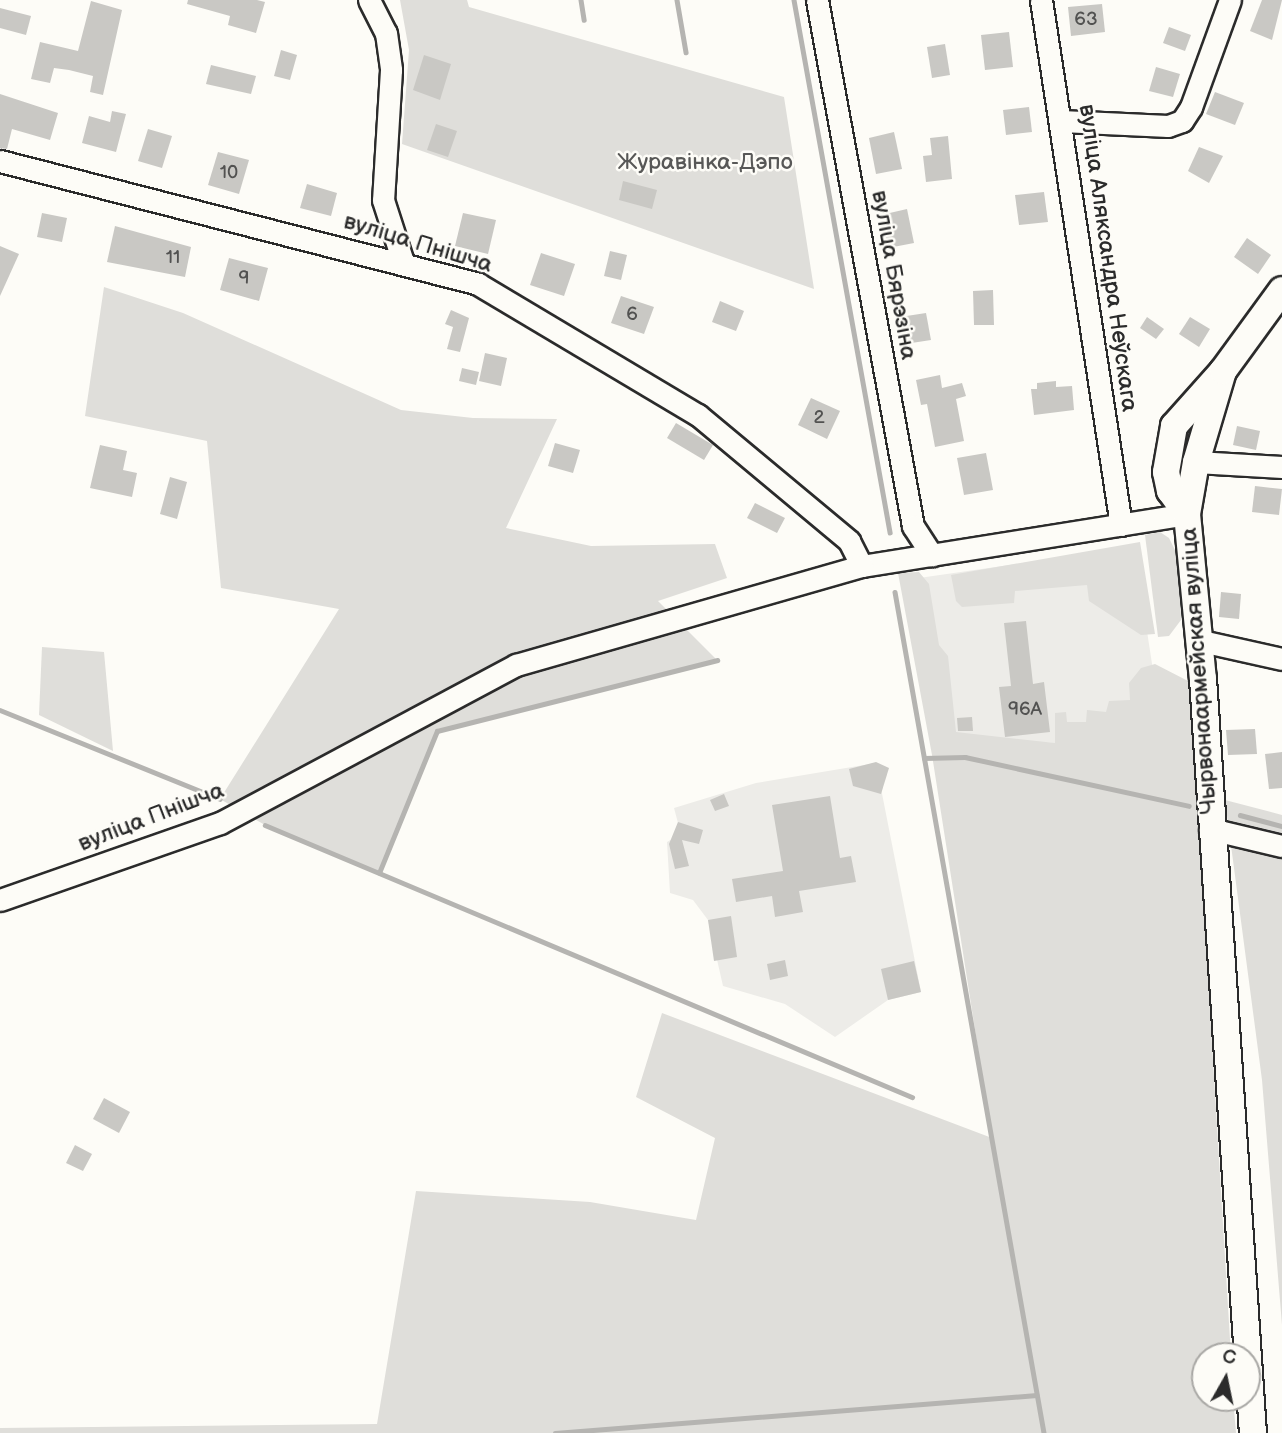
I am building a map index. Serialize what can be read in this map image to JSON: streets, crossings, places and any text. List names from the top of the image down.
{
  "streets": {
    "main road": ["Чырвонаармейская вуліца"],
    "street": ["вуліца Пнішча", "вуліца Аляксандра Неўскага", "вуліца Бярэзіна"]
  },
  "crossings": [
    ["вуліца Пнішча", "вуліца Аляксандра Неўскага"],
    ["вуліца Пнішча", "вуліца Бярэзіна"],
    ["вуліца Пнішча", "Чырвонаармейская вуліца"]
  ],
  "parks": ["Журавінка-Дэпо"],
  "house_numbers": [
    "63",
    "10",
    "11",
    "9",
    "6",
    "2",
    "96А"
  ],
  "north": "top"
}
